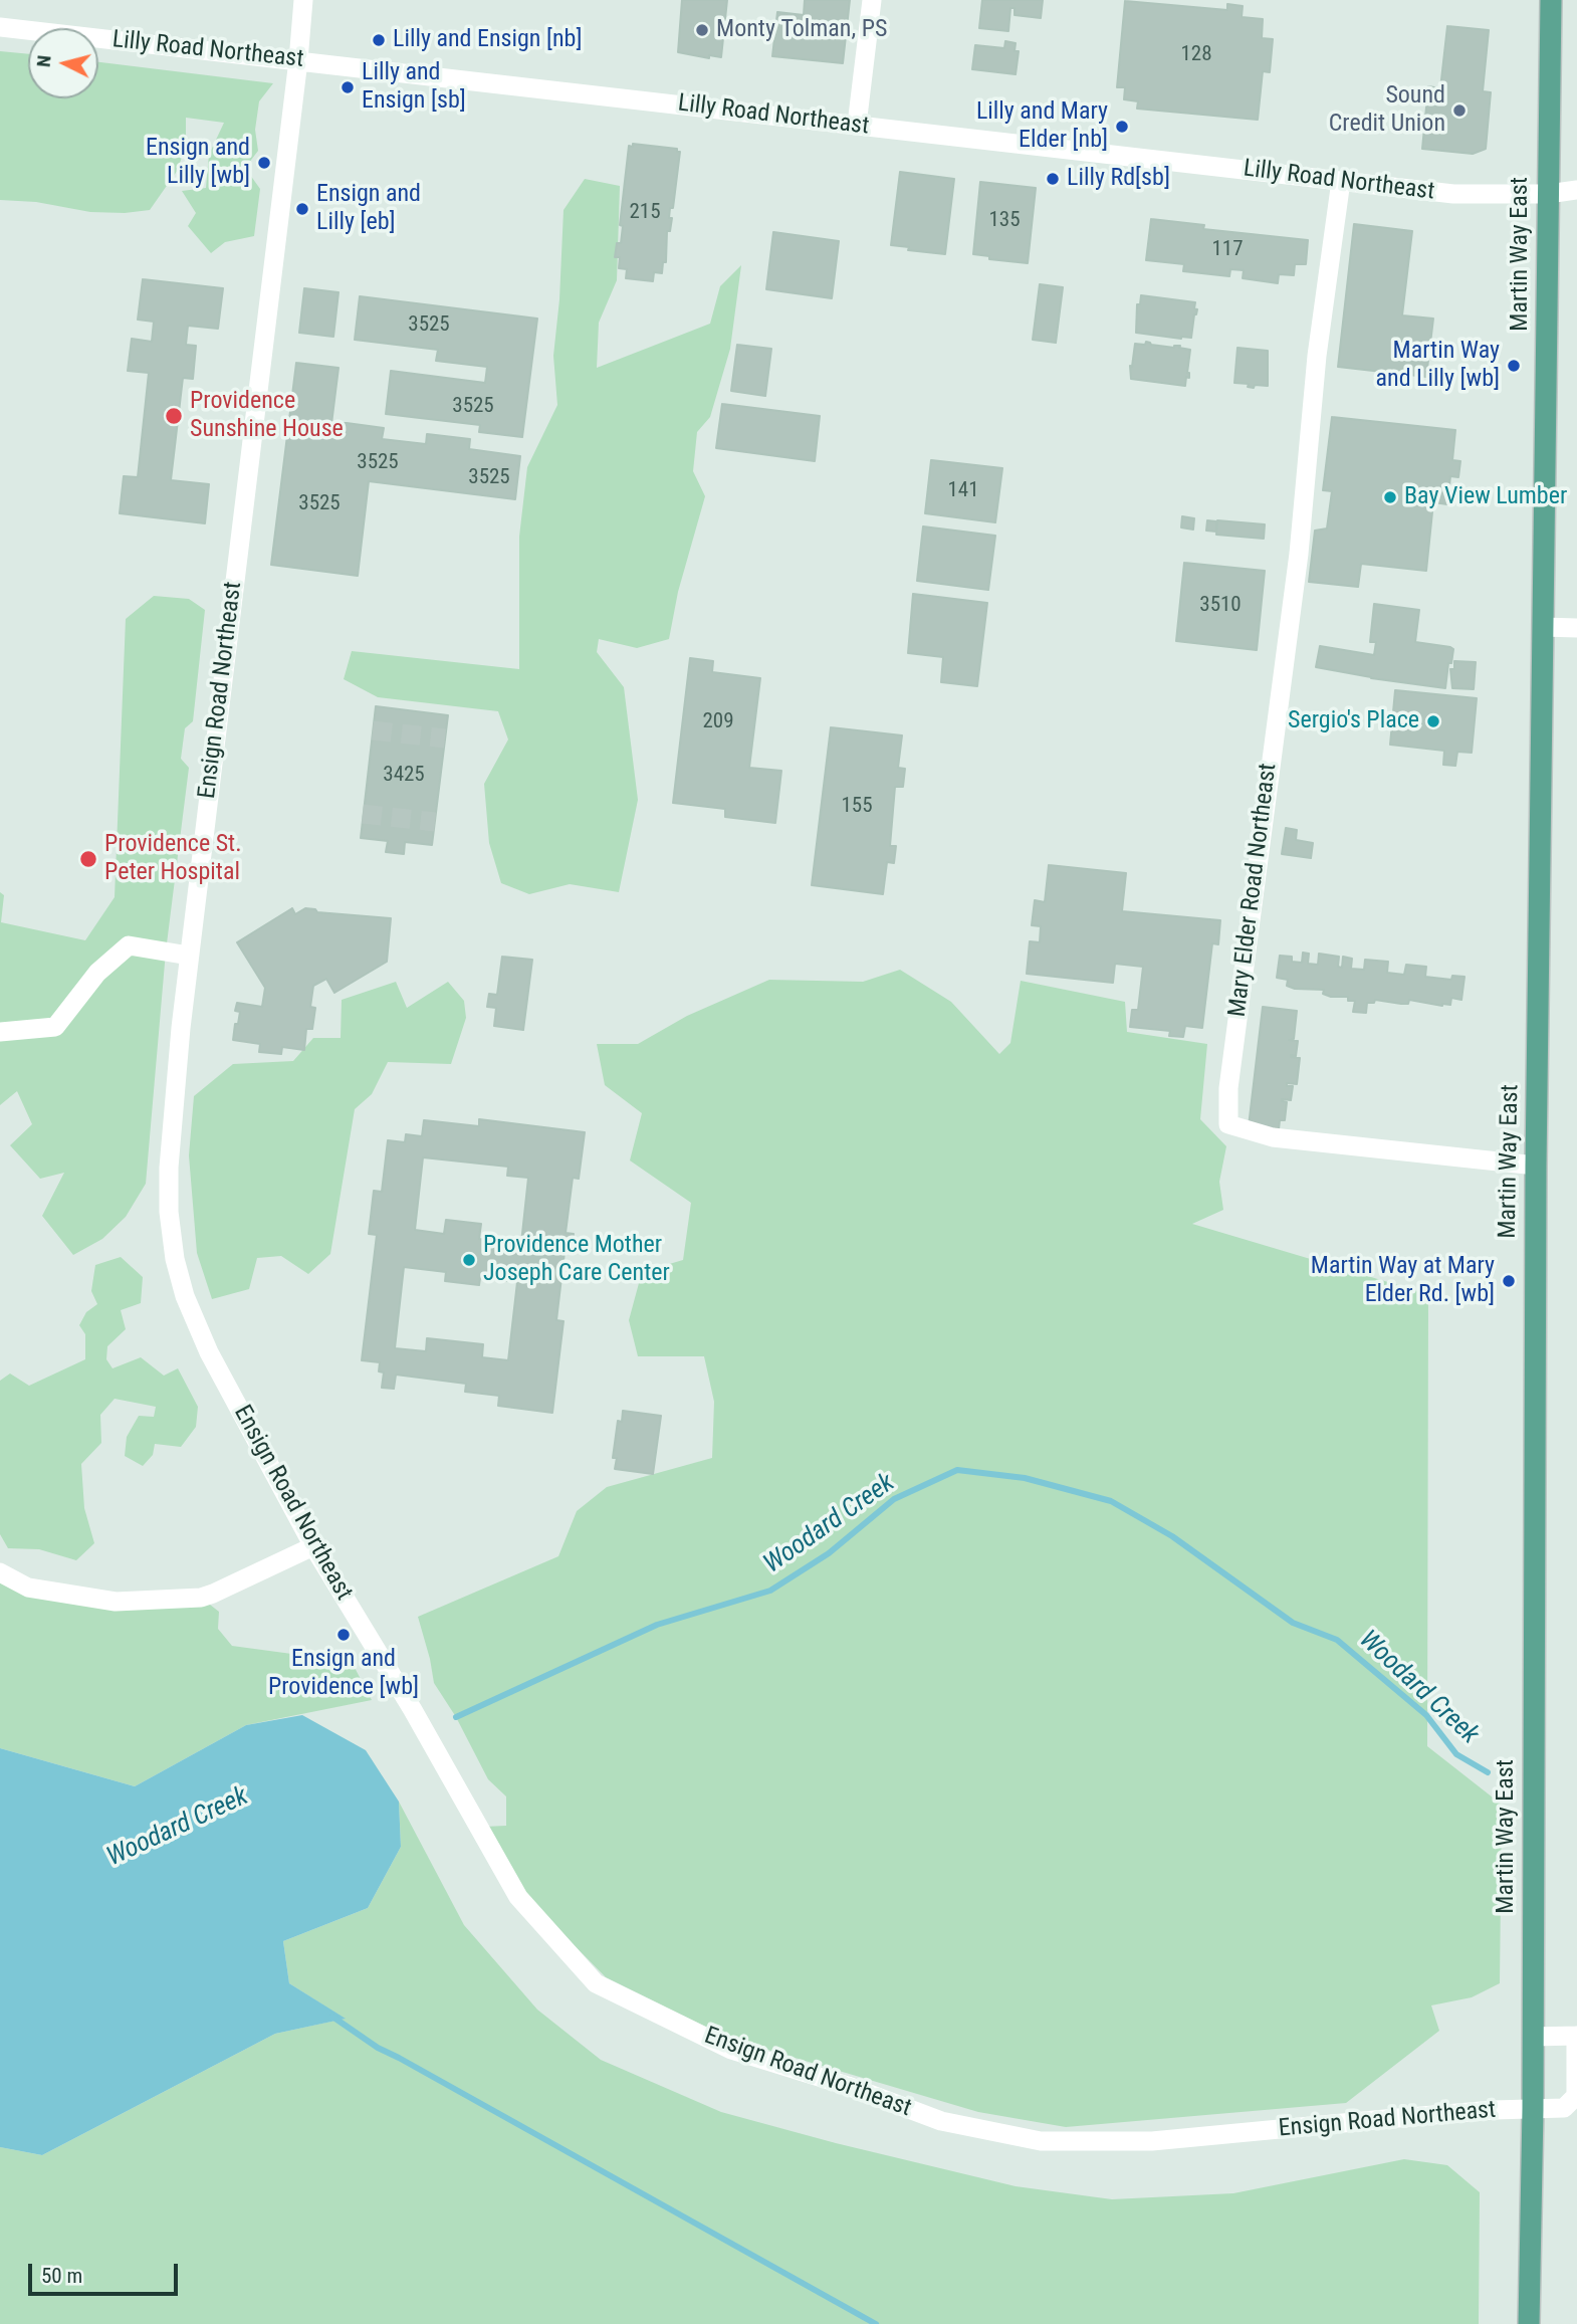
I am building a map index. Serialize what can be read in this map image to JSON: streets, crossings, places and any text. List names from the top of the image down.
{
  "streets": {
    "main road": ["Martin Way East"],
    "street": ["Lilly Road Northeast", "Ensign Road Northeast", "Mary Elder Road Northeast"]
  },
  "crossings": [
    ["Lilly Road Northeast", "Martin Way East"],
    ["Lilly Road Northeast", "Ensign Road Northeast"],
    ["Lilly Road Northeast", "Mary Elder Road Northeast"],
    ["Martin Way East", "Ensign Road Northeast"],
    ["Martin Way East", "Mary Elder Road Northeast"]
  ],
  "water": ["Woodard Creek"],
  "places": [
    "Monty Tolman, PS",
    "Lilly and Ensign [nb]",
    "Lilly and Ensign [sb]",
    "Sound Credit Union",
    "Lilly and Mary Elder [nb]",
    "Ensign and Lilly [wb]",
    "Lilly Rd[sb]",
    "Ensign and Lilly [eb]",
    "Martin Way and Lilly [wb]",
    "Providence Sunshine House",
    "Bay View Lumber",
    "Sergio's Place",
    "Providence St. Peter Hospital",
    "Providence Mother Joseph Care Center",
    "Martin Way at Mary Elder Rd. [wb]",
    "Ensign and Providence [wb]"
  ],
  "house_numbers": [
    "128",
    "215",
    "135",
    "117",
    "3525",
    "3525",
    "3525",
    "3525",
    "141",
    "3525",
    "3510",
    "209",
    "3425",
    "155"
  ],
  "scale_bar": "50 m",
  "north": "left"
}
